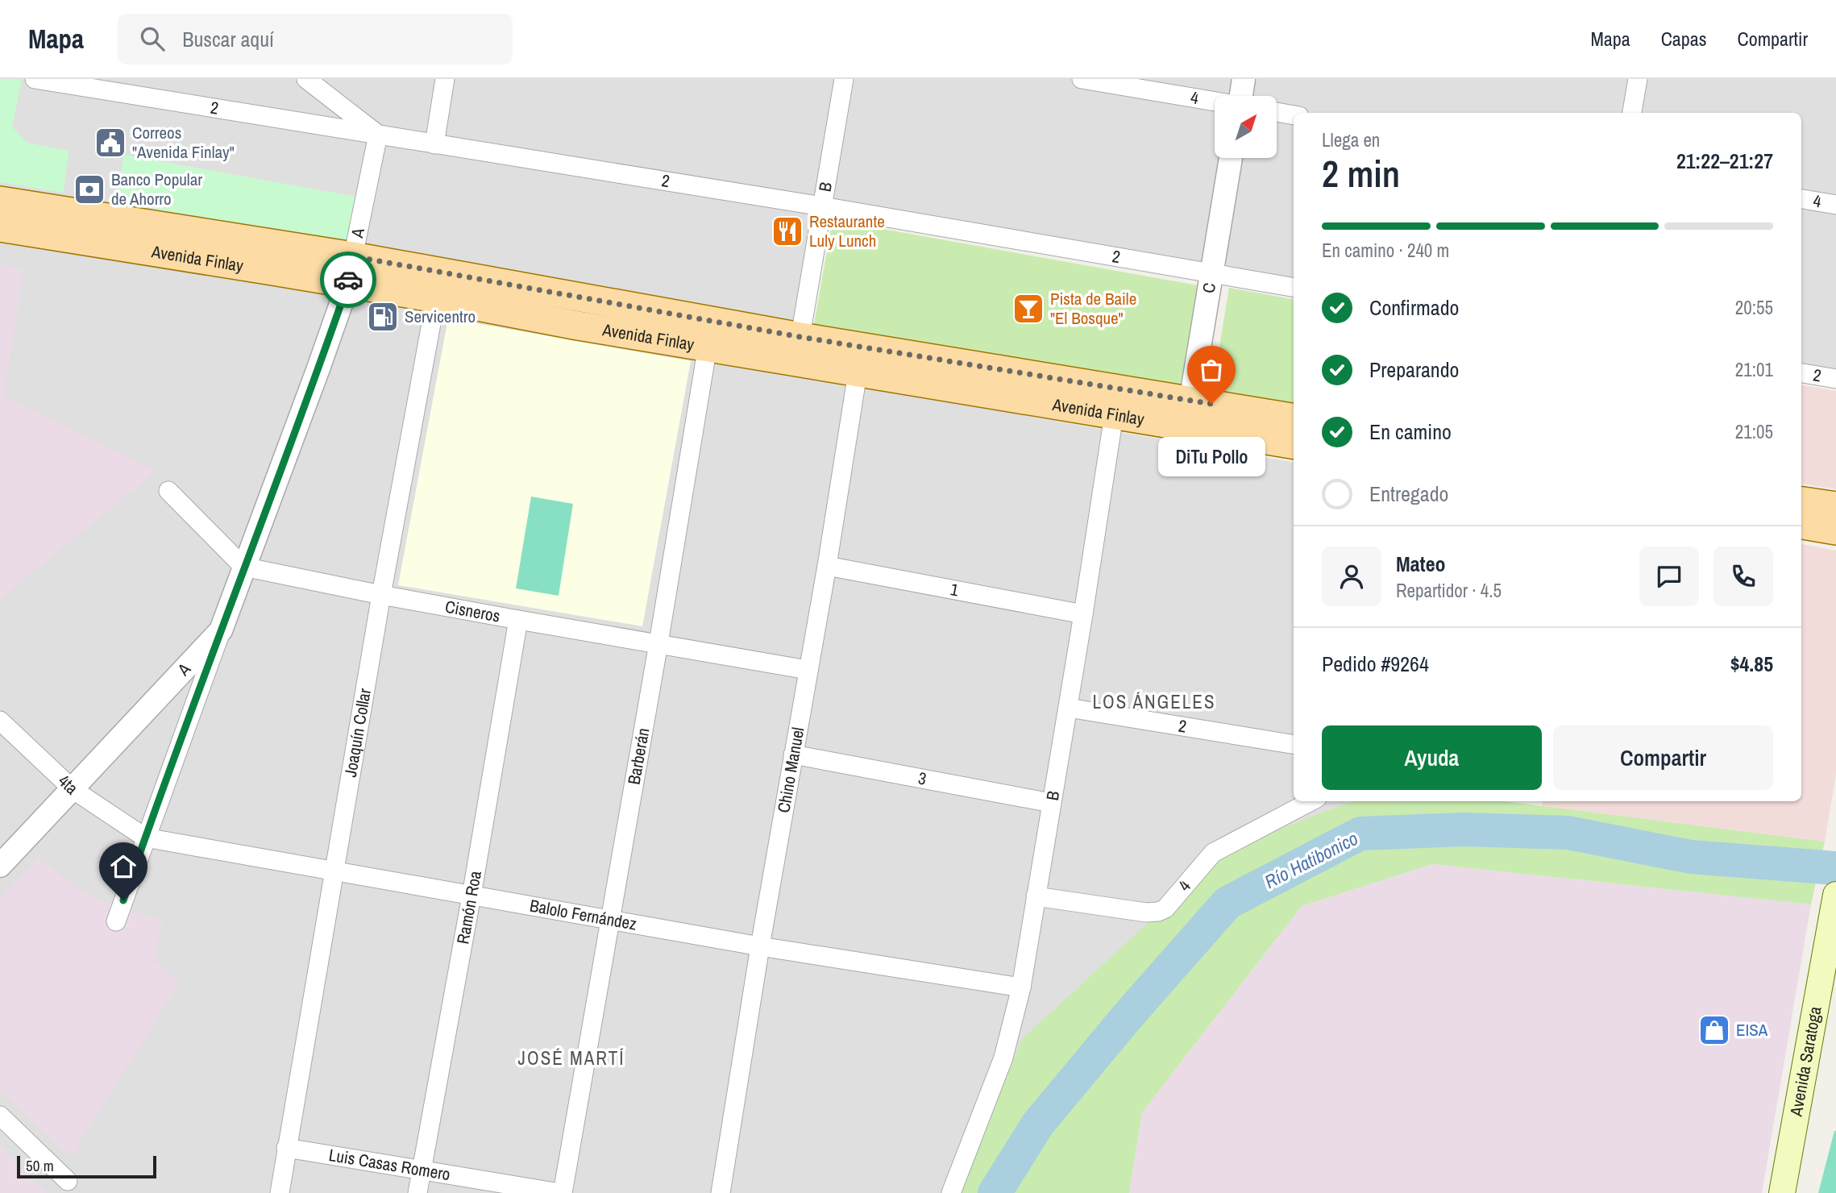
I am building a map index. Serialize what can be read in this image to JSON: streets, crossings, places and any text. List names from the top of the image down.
{
  "streets": {
    "main road": ["Avenida Finlay", "Avenida Saratoga"],
    "street": [
      "4",
      "2",
      "B",
      "A",
      "C",
      "1",
      "Cisneros",
      "Joaquín Collar",
      "Barberán",
      "Chino Manuel",
      "3",
      "4ta",
      "Ramón Roa",
      "Balolo Fernández",
      "Luis Casas Romero"
    ]
  },
  "crossings": [
    ["4", "B"],
    ["2", "B"],
    ["2", "A"],
    ["2", "C"],
    ["B", "Avenida Finlay"],
    ["B", "1"],
    ["B", "3"],
    ["B", "Balolo Fernández"],
    ["A", "Avenida Finlay"],
    ["A", "Cisneros"],
    ["A", "4ta"],
    ["Avenida Finlay", "C"],
    ["Avenida Finlay", "Joaquín Collar"],
    ["Avenida Finlay", "Barberán"],
    ["Avenida Finlay", "Chino Manuel"],
    ["1", "Chino Manuel"],
    ["Cisneros", "Joaquín Collar"],
    ["Cisneros", "Barberán"],
    ["Cisneros", "Chino Manuel"],
    ["Cisneros", "Ramón Roa"],
    ["Joaquín Collar", "Balolo Fernández"],
    ["Joaquín Collar", "Luis Casas Romero"],
    ["Barberán", "Balolo Fernández"],
    ["Barberán", "Luis Casas Romero"],
    ["Chino Manuel", "3"],
    ["Chino Manuel", "Balolo Fernández"],
    ["4ta", "Balolo Fernández"],
    ["Ramón Roa", "Balolo Fernández"],
    ["Ramón Roa", "Luis Casas Romero"]
  ],
  "districts": ["LOS ÁNGELES", "JOSÉ MARTÍ"],
  "water": ["Río Hatibonico"],
  "places": {
    "public building": ["Correos \"Avenida Finlay\""],
    "bank": ["Banco Popular de Ahorro"],
    "restaurant": ["Restaurante Luly Lunch"],
    "bar": ["Pista de Baile \"El Bosque\""],
    "fuel station": ["Servicentro"],
    "other": ["DiTu Pollo"],
    "shop": ["EISA"]
  },
  "scale_bar": "50 m",
  "north": "top right",
  "page": {
    "header": "Mapa",
    "search": "Buscar aquí",
    "nav": ["Mapa", "Capas", "Compartir"],
    "heading": ["2 min", "Llega en", "21:22–21:27"],
    "panel": [
      "Mateo",
      "Repartidor · 4.5",
      "Pedido #9264",
      "$4.85"
    ],
    "bar": "En camino · 240 m",
    "list": [
      ["Confirmado", "20:55"],
      ["Preparando", "21:01"],
      ["En camino", "21:05"],
      "Entregado"
    ],
    "bubble": "DiTu Pollo",
    "buttons": ["Ayuda", "Compartir"],
    "scale": "50 m"
  }
}
